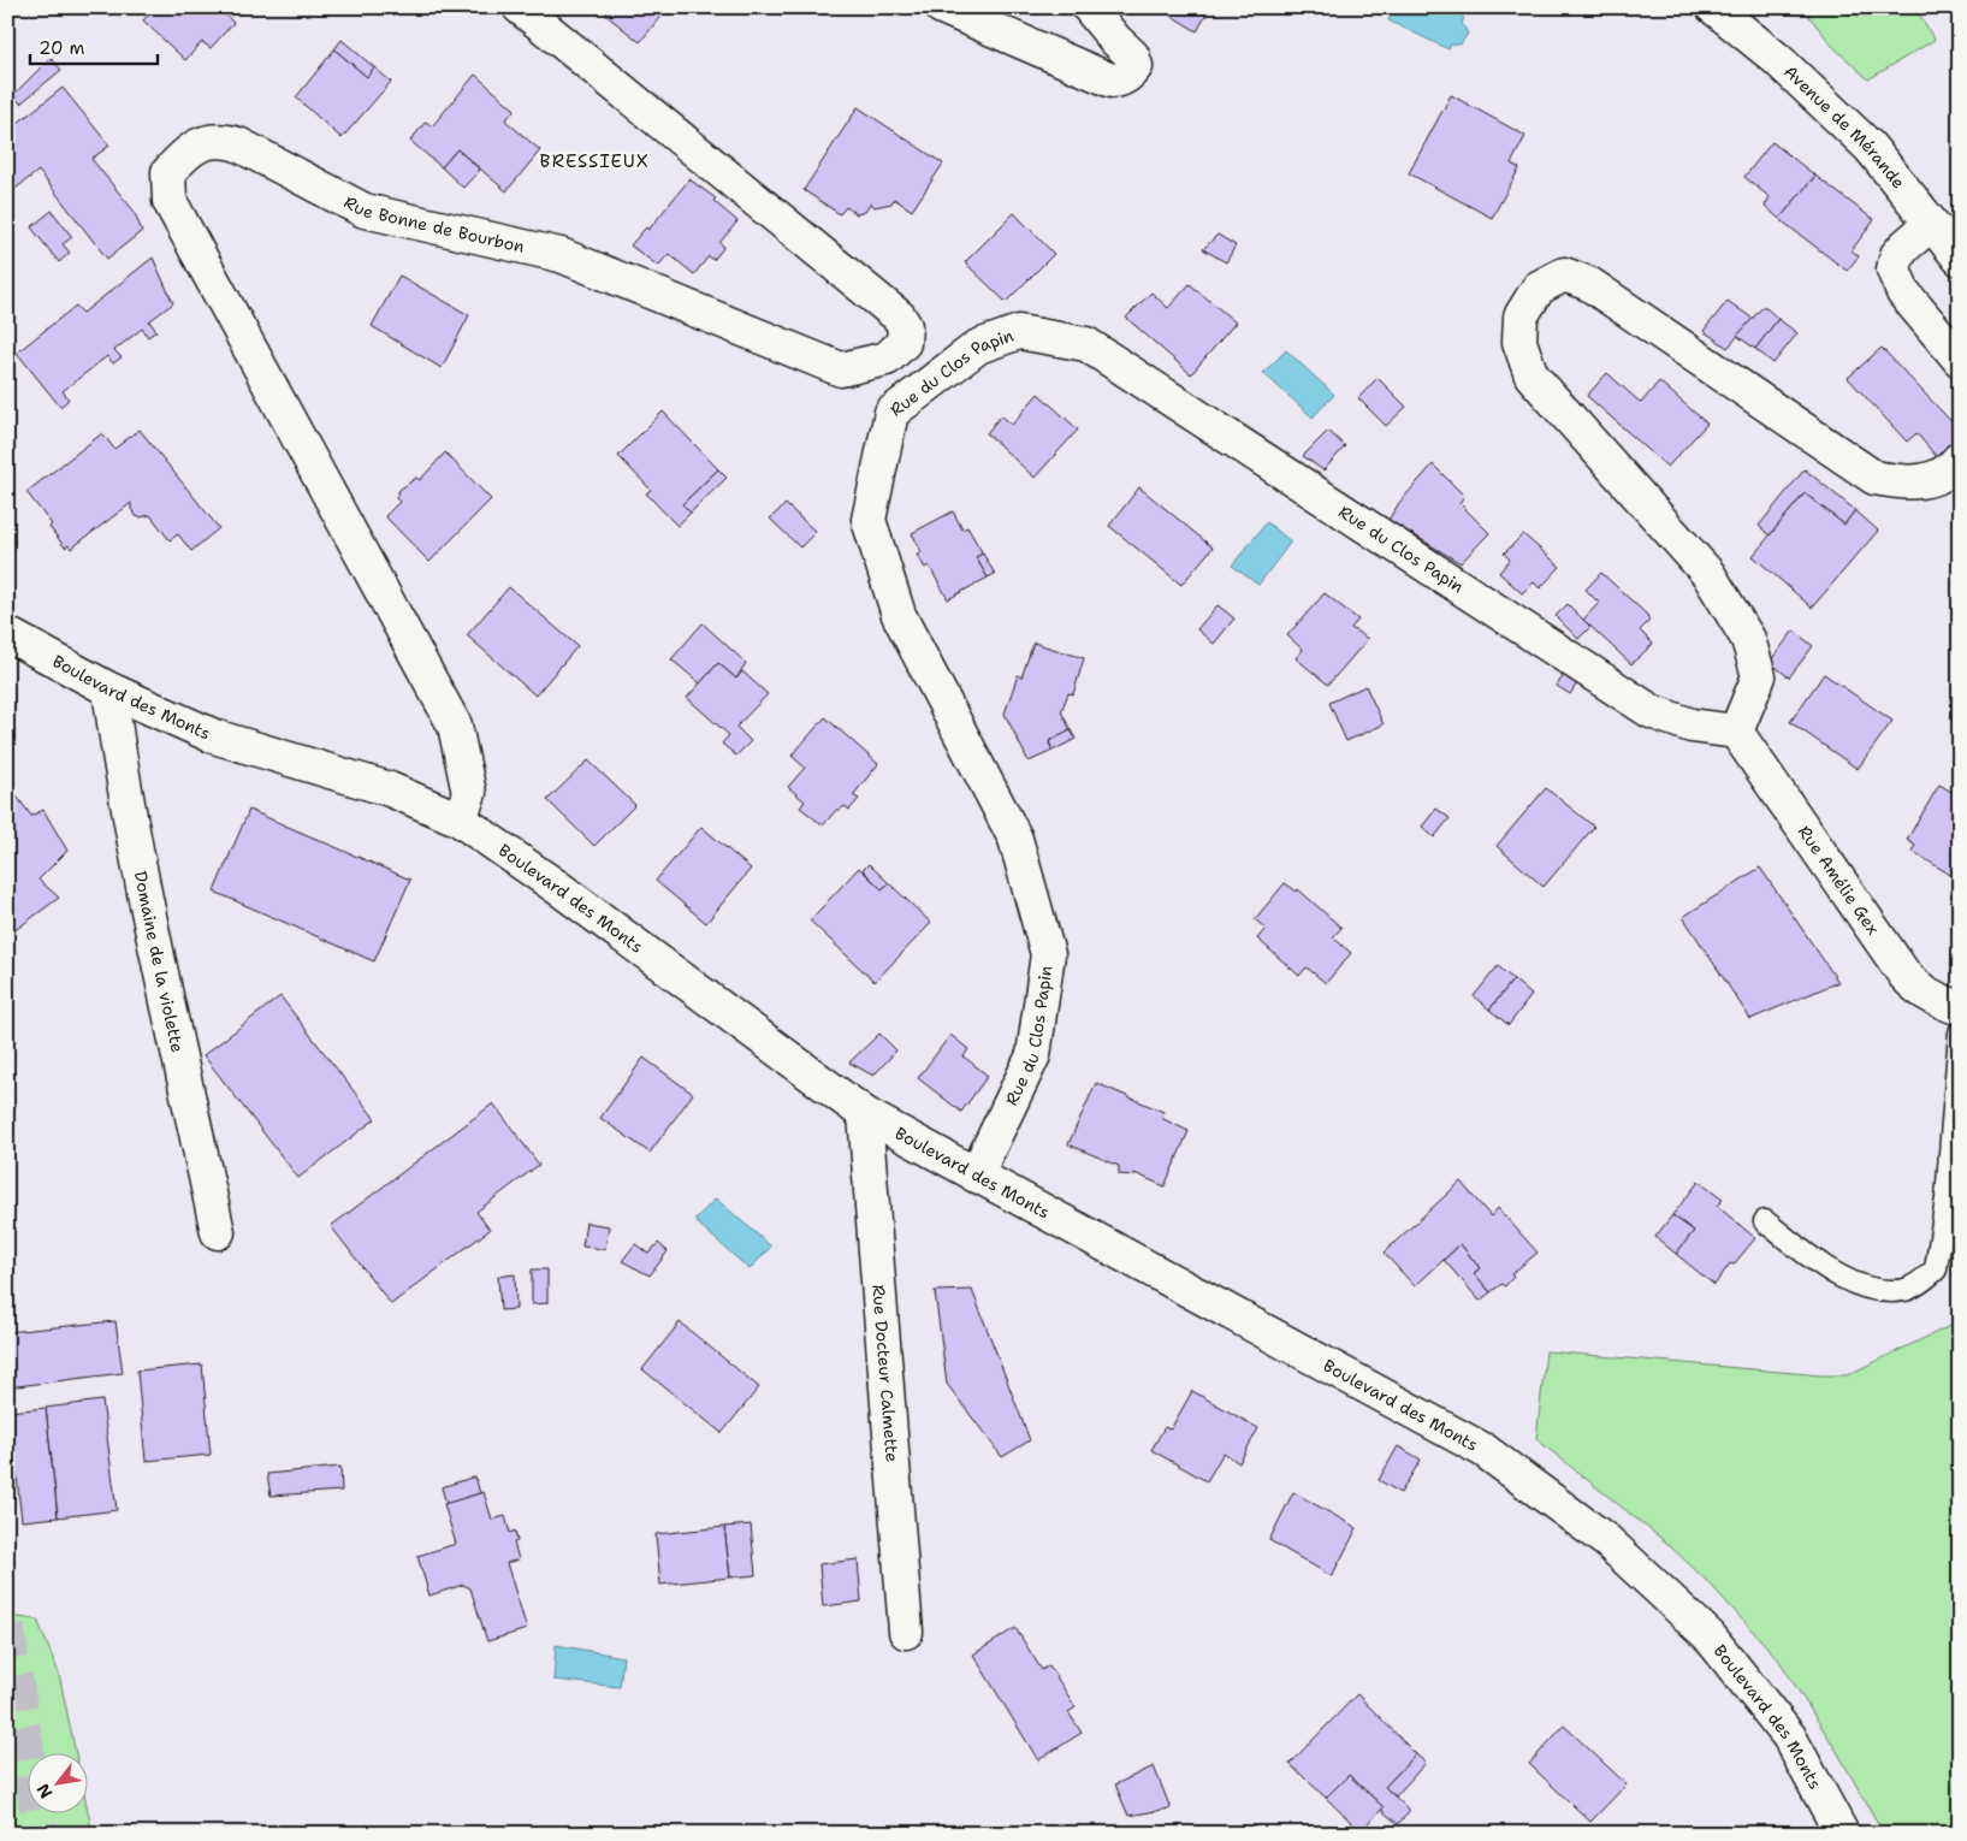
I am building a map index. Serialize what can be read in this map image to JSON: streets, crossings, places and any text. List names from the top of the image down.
{
  "streets": {
    "street": [
      "Avenue de Mérande",
      "Rue Bonne de Bourbon",
      "Rue du Clos Papin",
      "Boulevard des Monts",
      "Rue Amélie Gex",
      "Domaine de la violette",
      "Rue Docteur Calmette"
    ]
  },
  "crossings": [
    ["Rue Bonne de Bourbon", "Boulevard des Monts"],
    ["Rue du Clos Papin", "Boulevard des Monts"],
    ["Rue du Clos Papin", "Rue Amélie Gex"],
    ["Boulevard des Monts", "Domaine de la violette"],
    ["Boulevard des Monts", "Rue Docteur Calmette"]
  ],
  "districts": ["BRESSIEUX"],
  "scale_bar": "20 m",
  "north": "bottom left"
}
